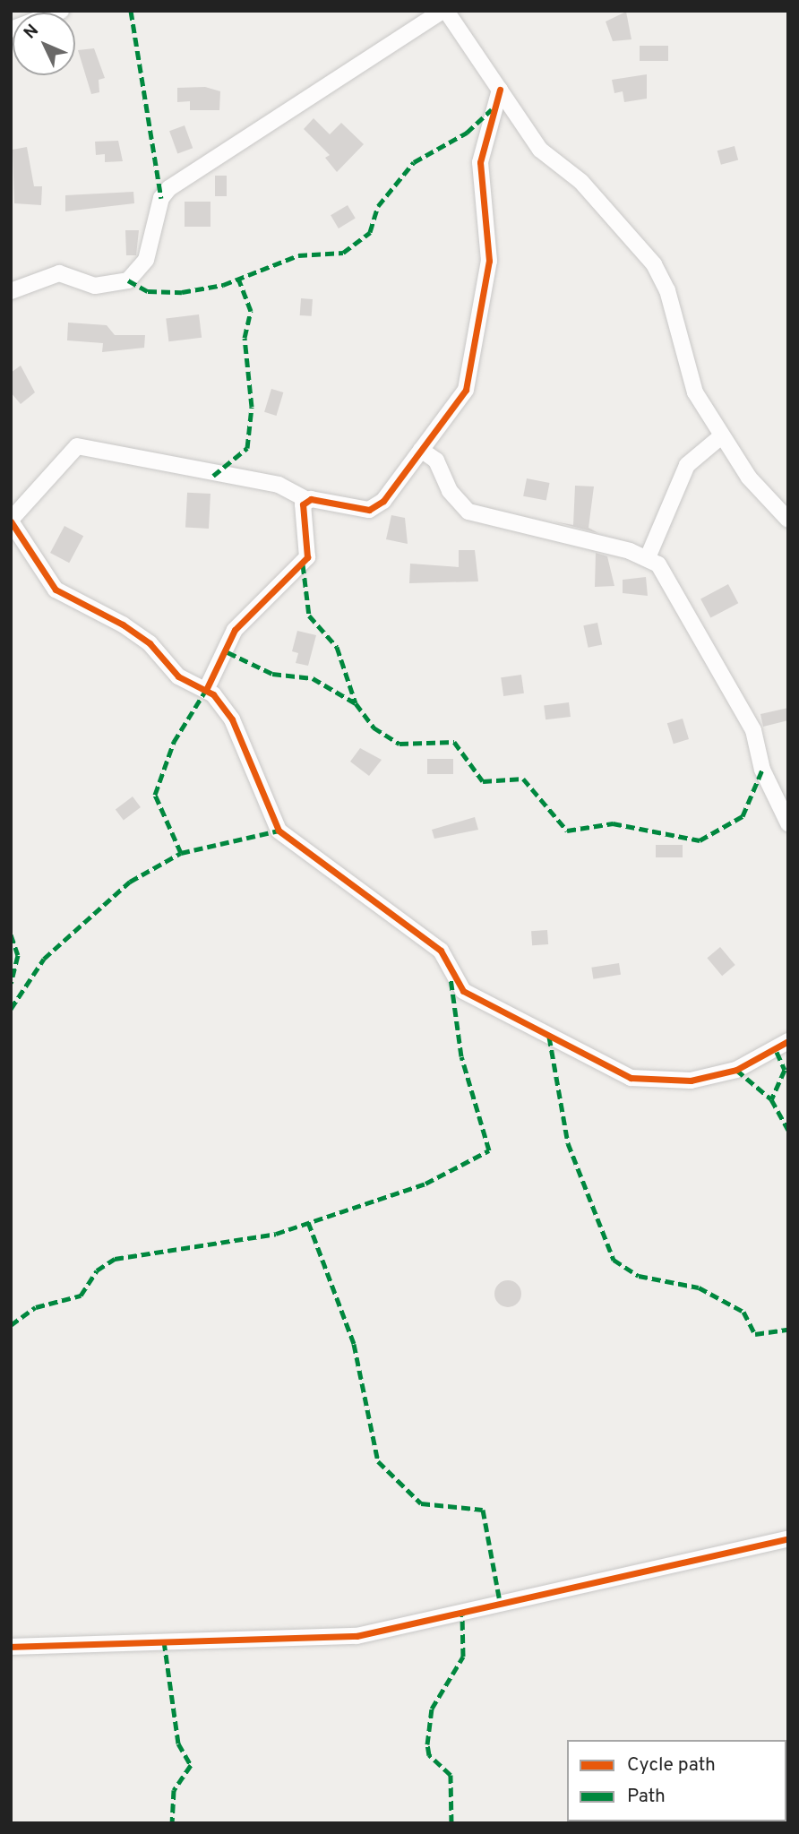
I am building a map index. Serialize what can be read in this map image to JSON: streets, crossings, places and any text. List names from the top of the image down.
{
  "legend": ["Cycle path", "Path"],
  "north": "top left"
}
